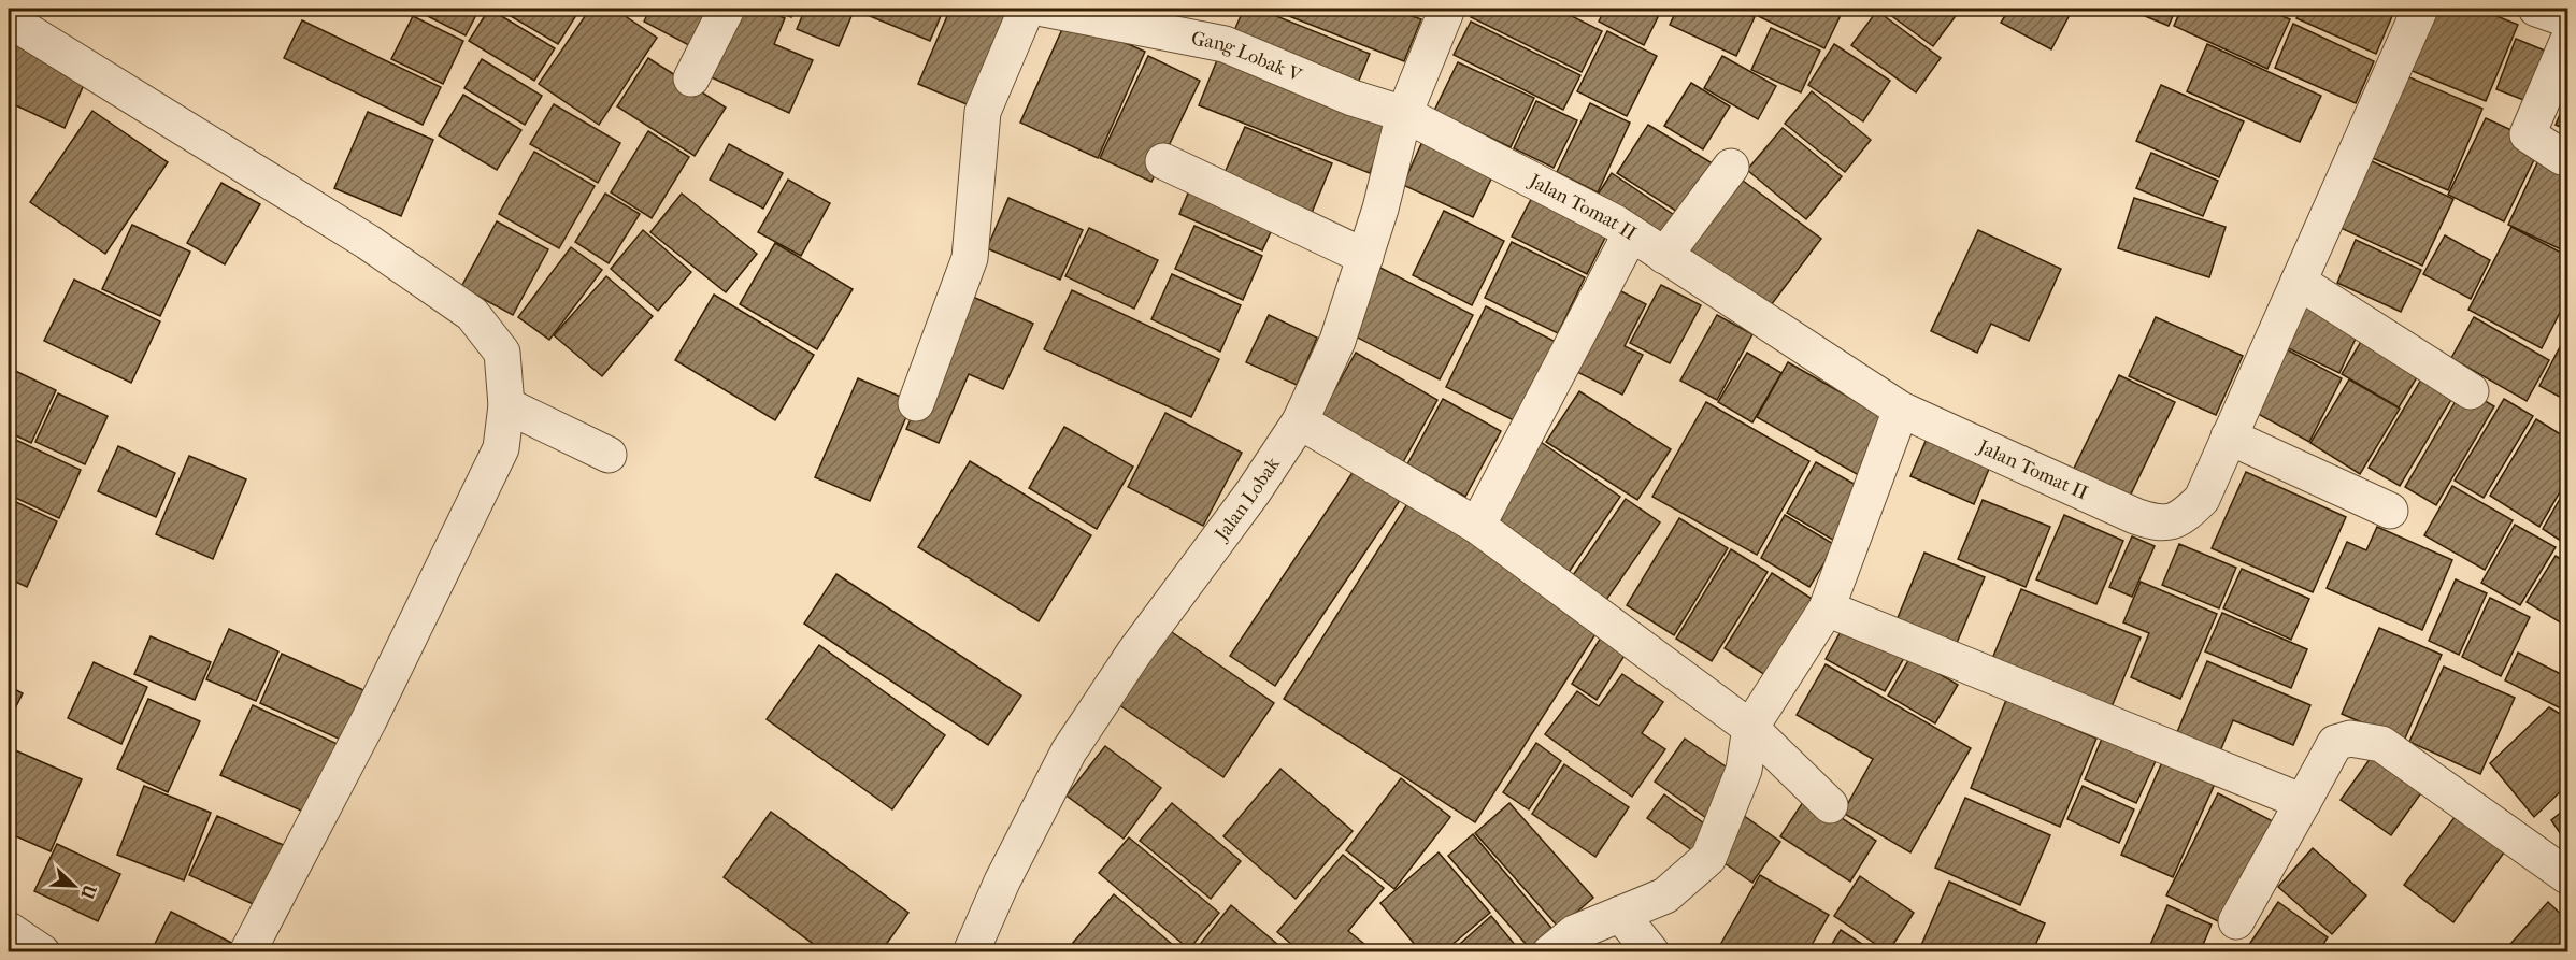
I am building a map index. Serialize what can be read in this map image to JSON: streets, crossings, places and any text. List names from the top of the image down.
{
  "streets": {
    "street": ["Gang Lobak V", "Jalan Tomat II", "Jalan Lobak"]
  },
  "crossings": [
    ["Gang Lobak V", "Jalan Tomat II"],
    ["Gang Lobak V", "Jalan Lobak"],
    ["Jalan Tomat II", "Jalan Lobak"]
  ],
  "north": "bottom right"
}
